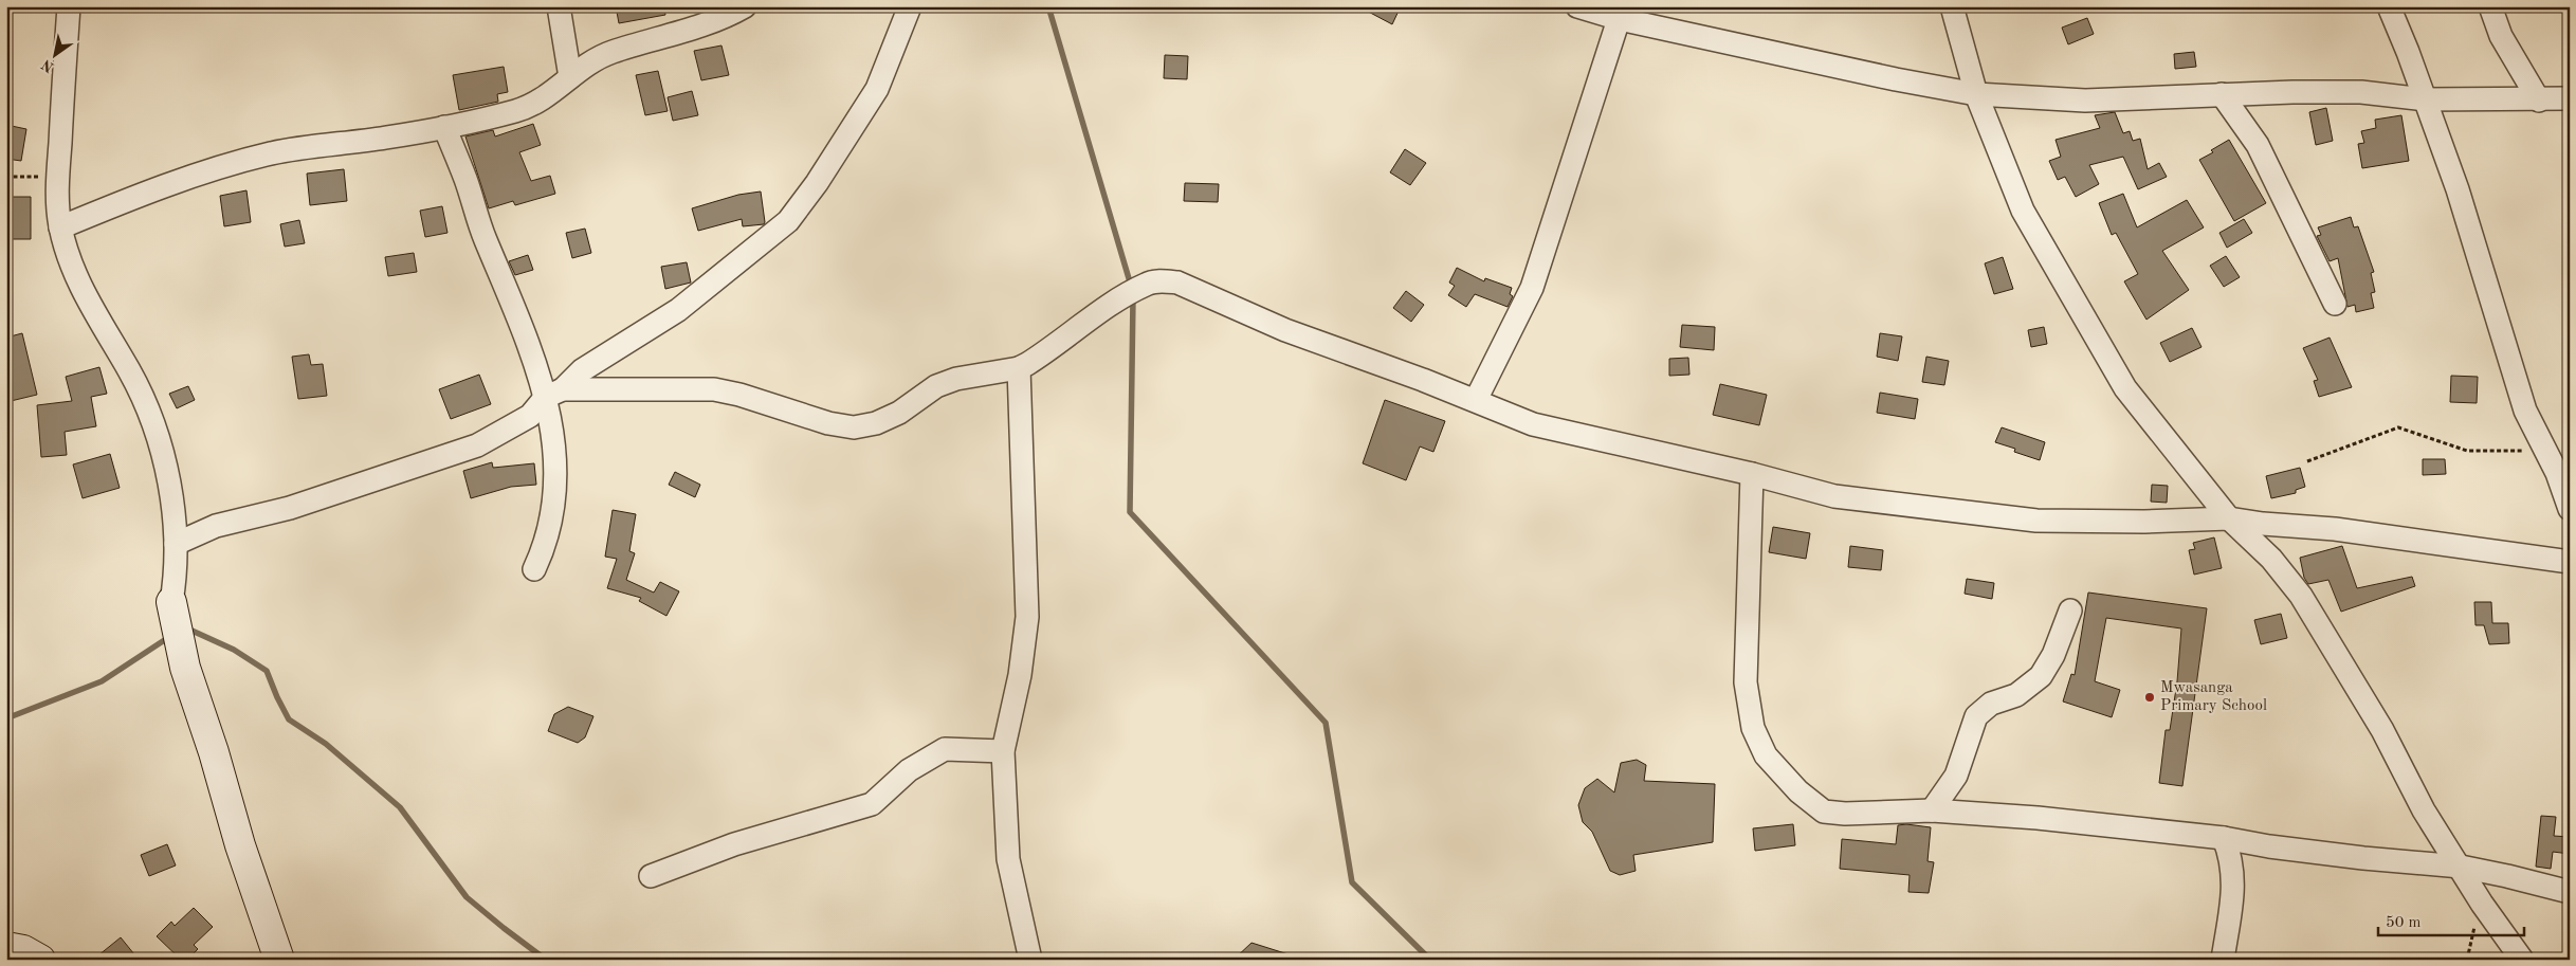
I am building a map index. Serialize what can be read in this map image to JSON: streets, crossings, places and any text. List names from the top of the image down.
{
  "places": ["Mwasanga Primary School"],
  "scale_bar": "50 m",
  "north": "bottom left"
}
